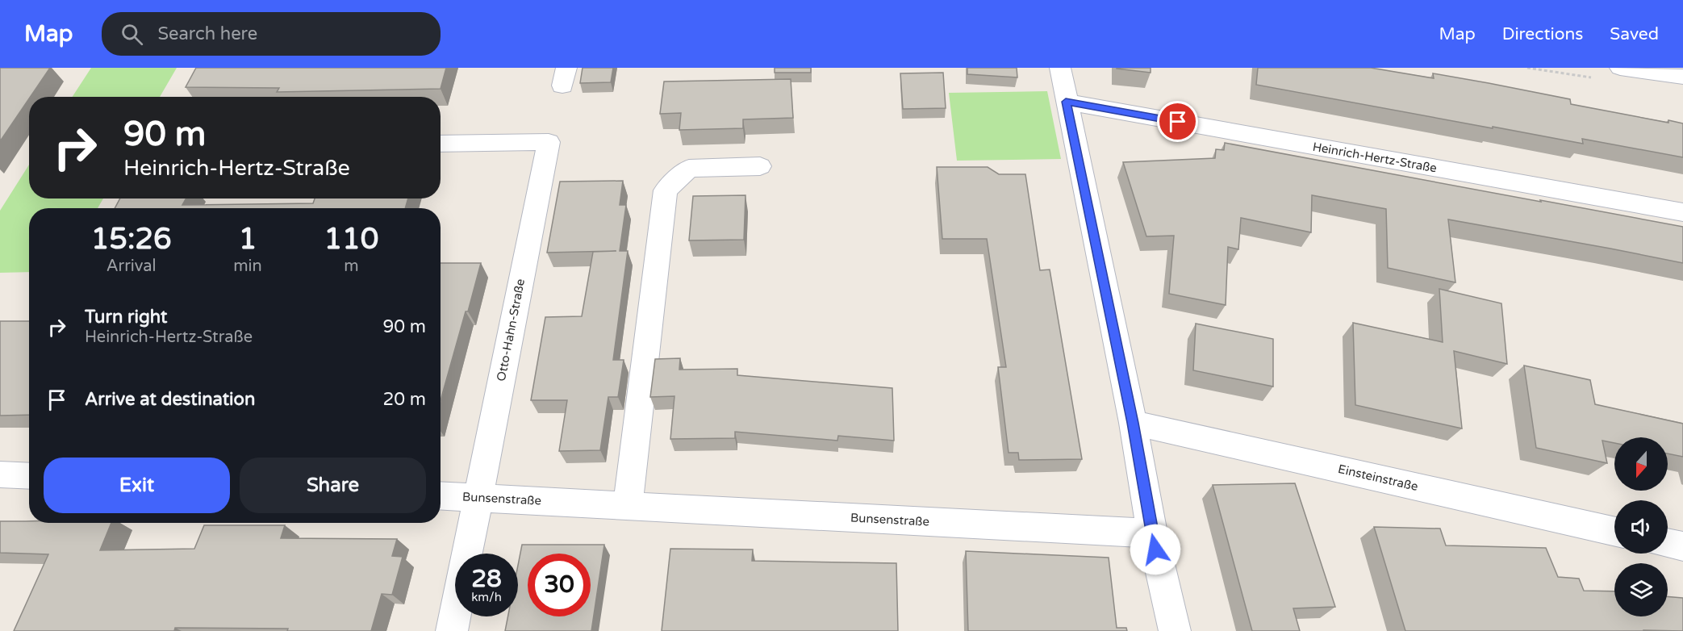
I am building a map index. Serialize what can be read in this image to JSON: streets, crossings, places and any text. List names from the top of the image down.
{
  "streets": {
    "street": [
      "Heinrich-Hertz-Straße",
      "Otto-Hahn-Straße",
      "Einsteinstraße",
      "Bunsenstraße"
    ]
  },
  "crossings": [
    ["Otto-Hahn-Straße", "Bunsenstraße"]
  ],
  "north": "bottom",
  "page": {
    "header": "Map",
    "search": "Search here",
    "nav": ["Map", "Directions", "Saved"],
    "turn": ["90 m", "Heinrich-Hertz-Straße"],
    "eta": [
      "15:26",
      "Arrival",
      "1",
      "min",
      "110",
      "m"
    ],
    "list": [
      {
        "name": "Turn right",
        "note": "Heinrich-Hertz-Straße",
        "value": "90 m"
      },
      {
        "name": "Arrive at destination",
        "value": "20 m"
      }
    ],
    "buttons": ["Exit", "Share"],
    "speed": "28 km/h",
    "limit": "30"
  }
}
